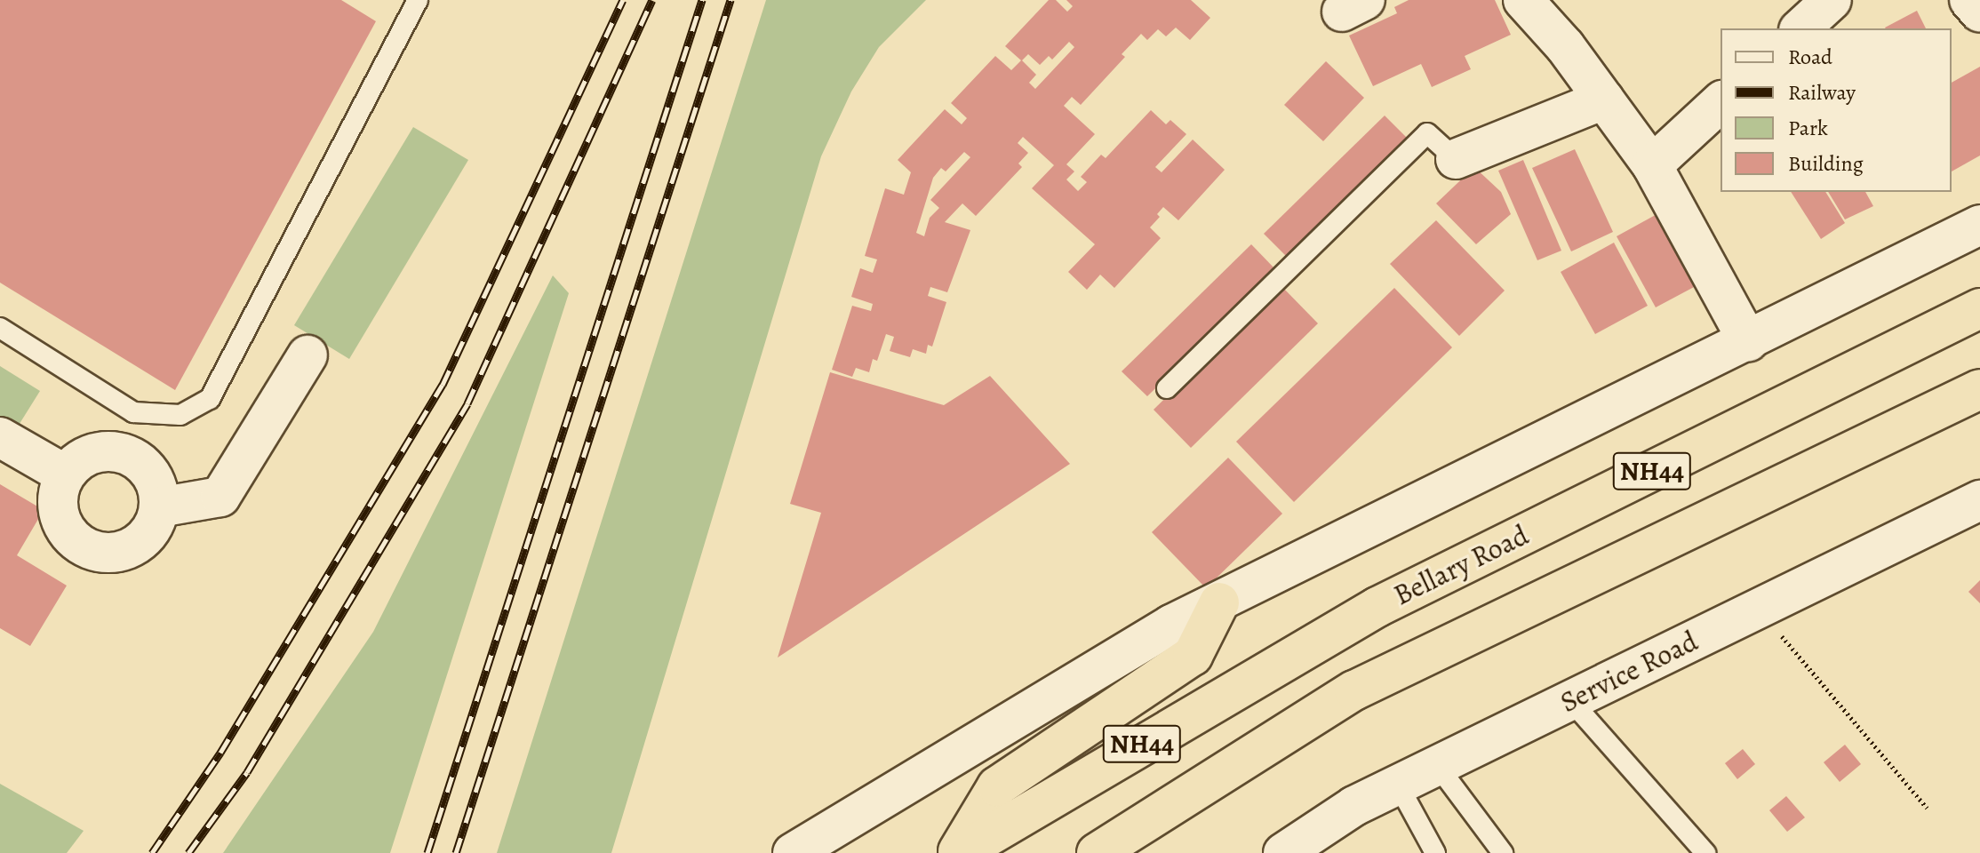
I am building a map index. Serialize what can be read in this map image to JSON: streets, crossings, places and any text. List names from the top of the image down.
{
  "streets": {
    "highway": ["NH44", "Bellary Road"],
    "main road": ["Service Road"]
  },
  "legend": [
    "Road",
    "Railway",
    "Park",
    "Building"
  ]
}
